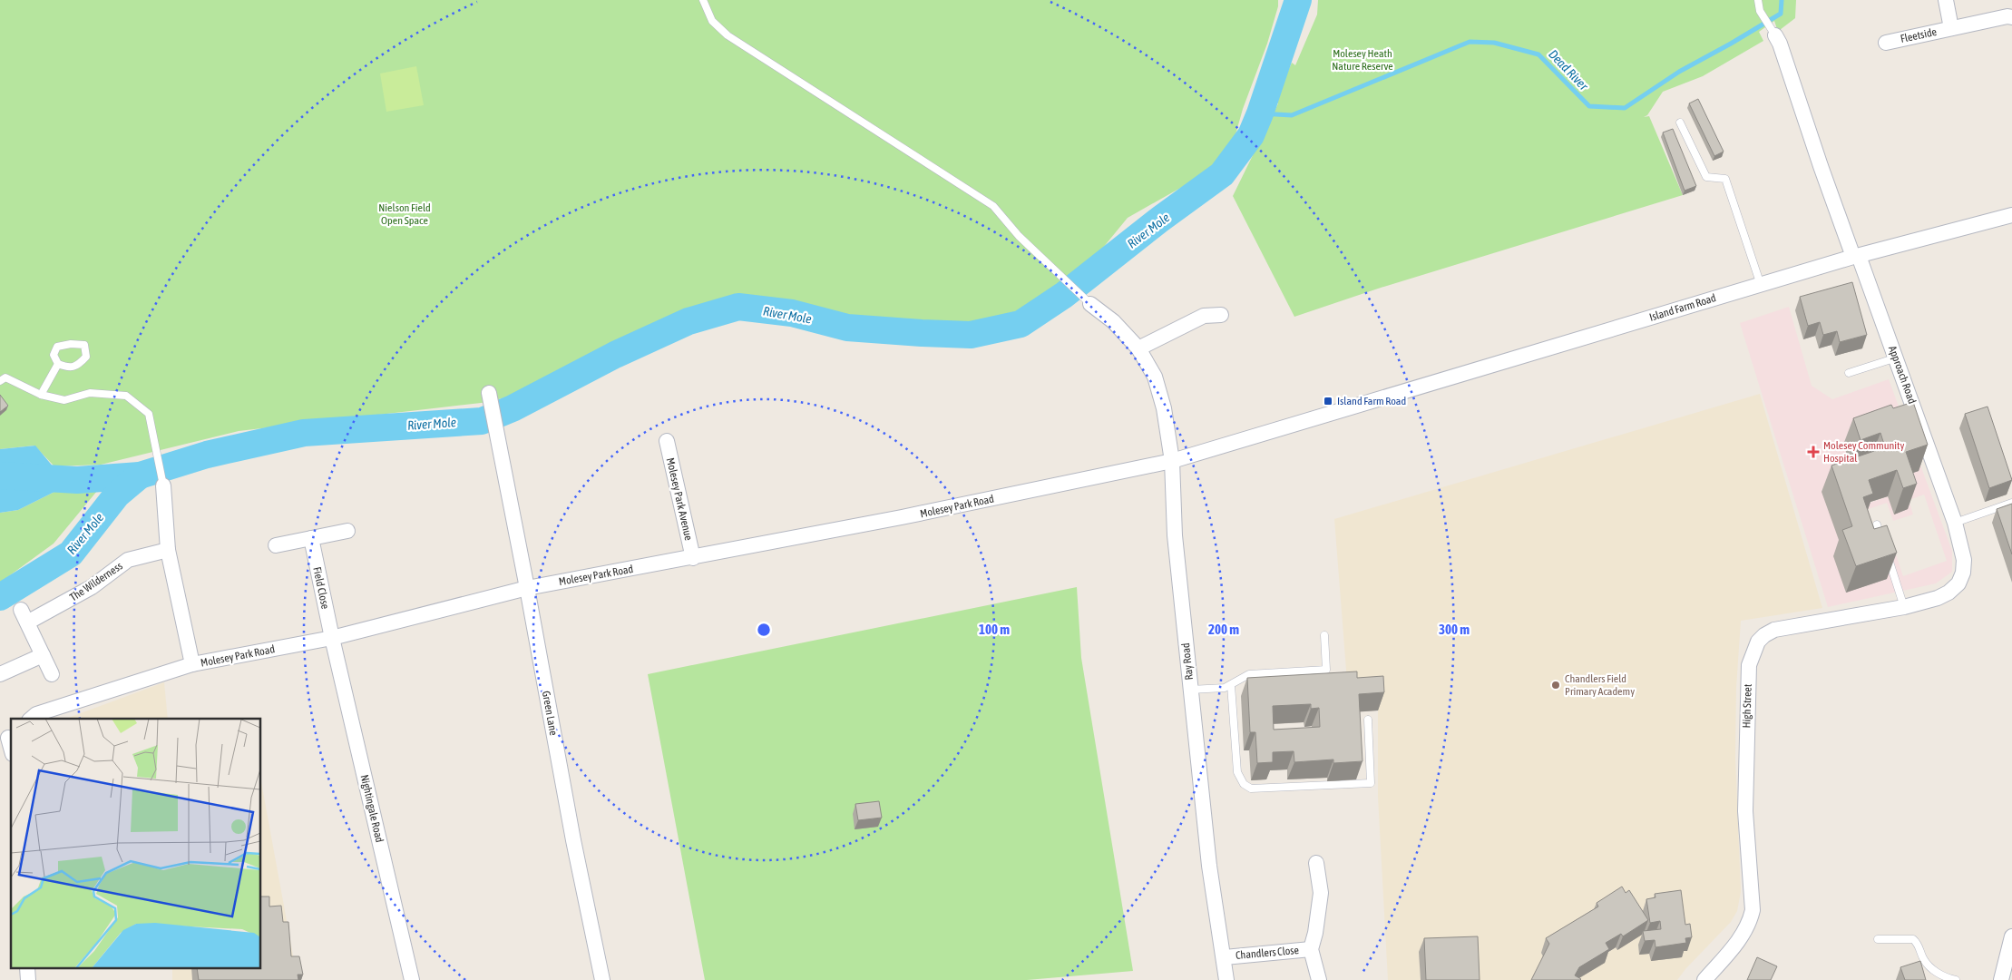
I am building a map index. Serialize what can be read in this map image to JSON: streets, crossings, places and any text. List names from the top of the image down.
{
  "streets": {
    "street": [
      "Fleetside",
      "Island Farm Road",
      "Approach Road",
      "Molesey Park Avenue",
      "Molesey Park Road",
      "The Wilderness",
      "Field Close",
      "Ray Road",
      "High Street",
      "Green Lane",
      "Nightingale Road",
      "Chandlers Close"
    ]
  },
  "crossings": [
    ["Island Farm Road", "Approach Road"],
    ["Island Farm Road", "Molesey Park Road"],
    ["Island Farm Road", "Ray Road"],
    ["Approach Road", "High Street"],
    ["Molesey Park Avenue", "Molesey Park Road"],
    ["Molesey Park Road", "Field Close"],
    ["Molesey Park Road", "Ray Road"],
    ["Molesey Park Road", "Green Lane"],
    ["Molesey Park Road", "Nightingale Road"],
    ["Field Close", "Nightingale Road"],
    ["Ray Road", "Chandlers Close"]
  ],
  "water": ["Dead River", "River Mole"],
  "parks": ["Molesey Heath Nature Reserve", "Nielson Field Open Space"],
  "places": {
    "transit": ["Island Farm Road"],
    "health": ["Molesey Community Hospital"],
    "other": ["Chandlers Field Primary Academy"]
  },
  "rings": ["100 m", "200 m", "300 m"]
}
